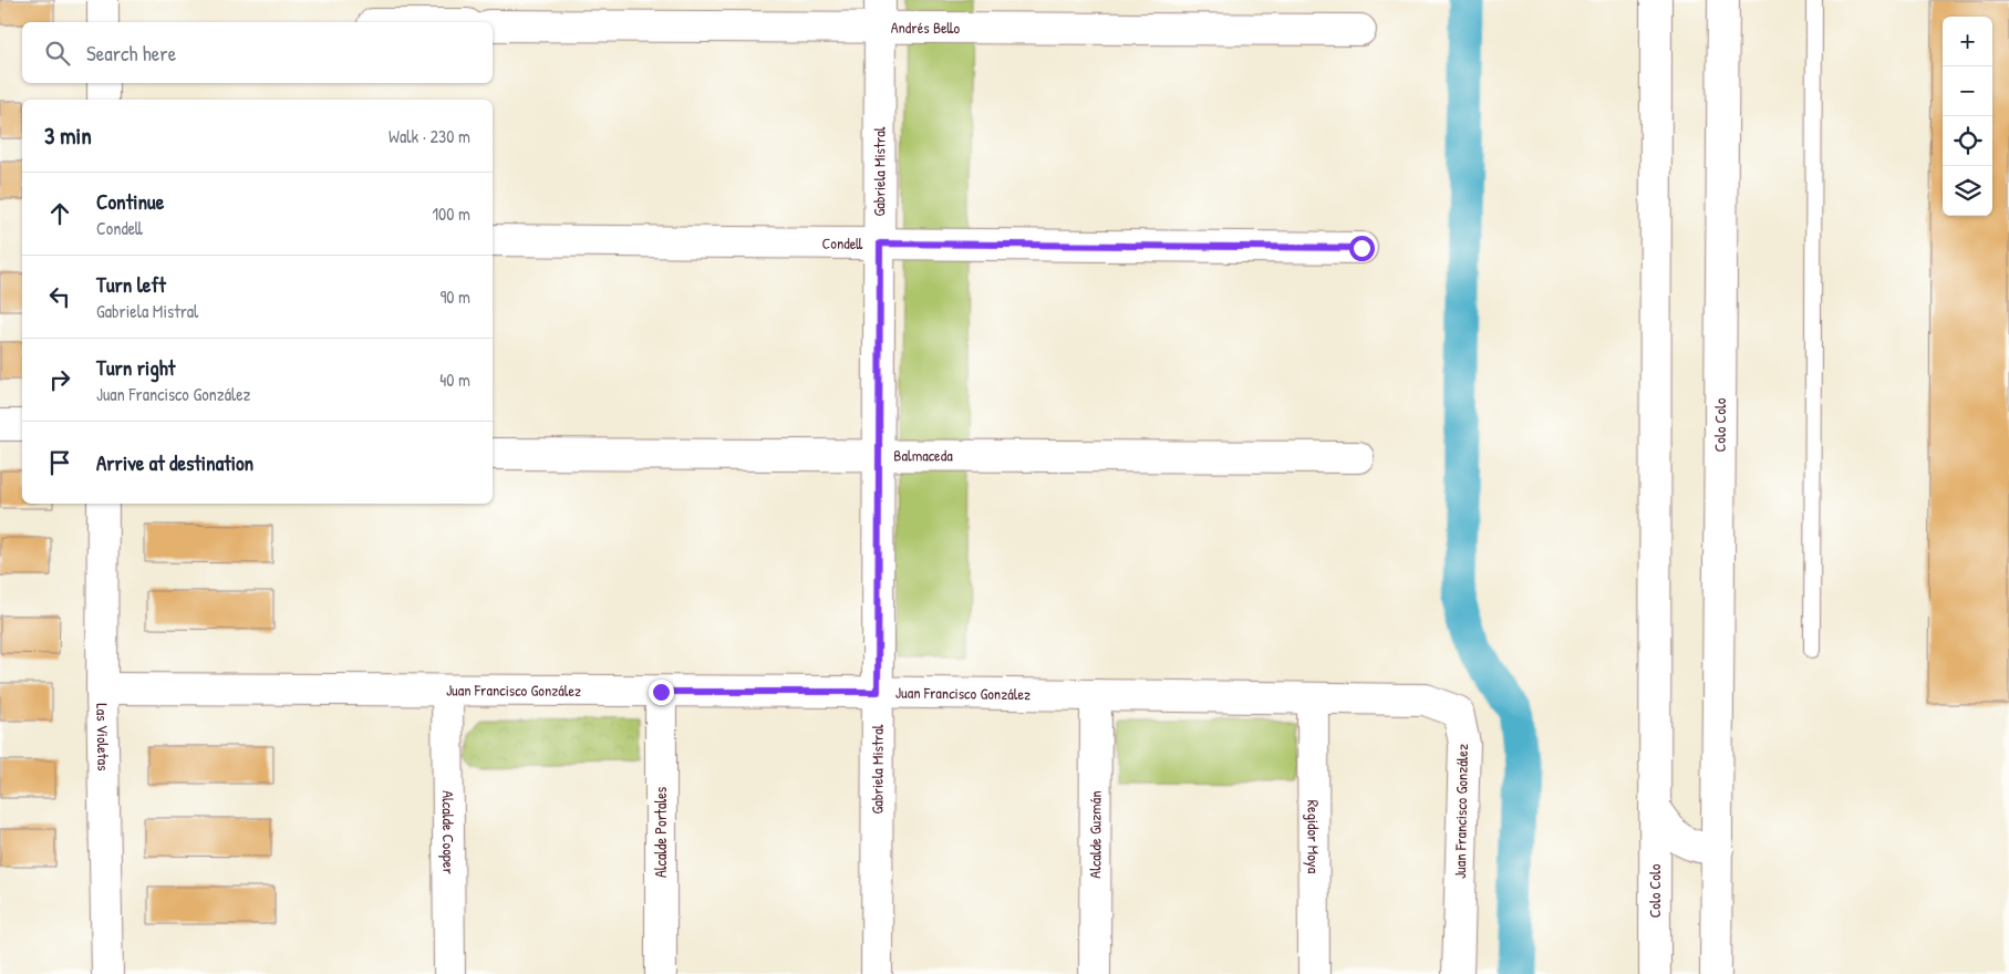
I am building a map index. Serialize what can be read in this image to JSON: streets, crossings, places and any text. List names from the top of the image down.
{
  "streets": {
    "street": [
      "Andrés Bello",
      "Gabriela Mistral",
      "Condell",
      "Colo Colo",
      "Balmaceda",
      "Juan Francisco González",
      "Las Violetas",
      "Alcalde Cooper",
      "Alcalde Portales",
      "Alcalde Guzmán",
      "Regidor Moya"
    ]
  },
  "crossings": [
    ["Andrés Bello", "Gabriela Mistral"],
    ["Gabriela Mistral", "Condell"],
    ["Gabriela Mistral", "Balmaceda"],
    ["Gabriela Mistral", "Juan Francisco González"],
    ["Juan Francisco González", "Las Violetas"],
    ["Juan Francisco González", "Alcalde Cooper"],
    ["Juan Francisco González", "Alcalde Portales"],
    ["Juan Francisco González", "Alcalde Guzmán"],
    ["Juan Francisco González", "Regidor Moya"]
  ],
  "page": {
    "map_buttons": ["+", "−"],
    "search": "Search here",
    "heading": ["3 min", "Walk · 230 m"],
    "list": [
      ["Continue", "Condell", "100 m"],
      ["Turn left", "Gabriela Mistral", "90 m"],
      ["Turn right", "Juan Francisco González", "40 m"],
      "Arrive at destination"
    ]
  }
}
